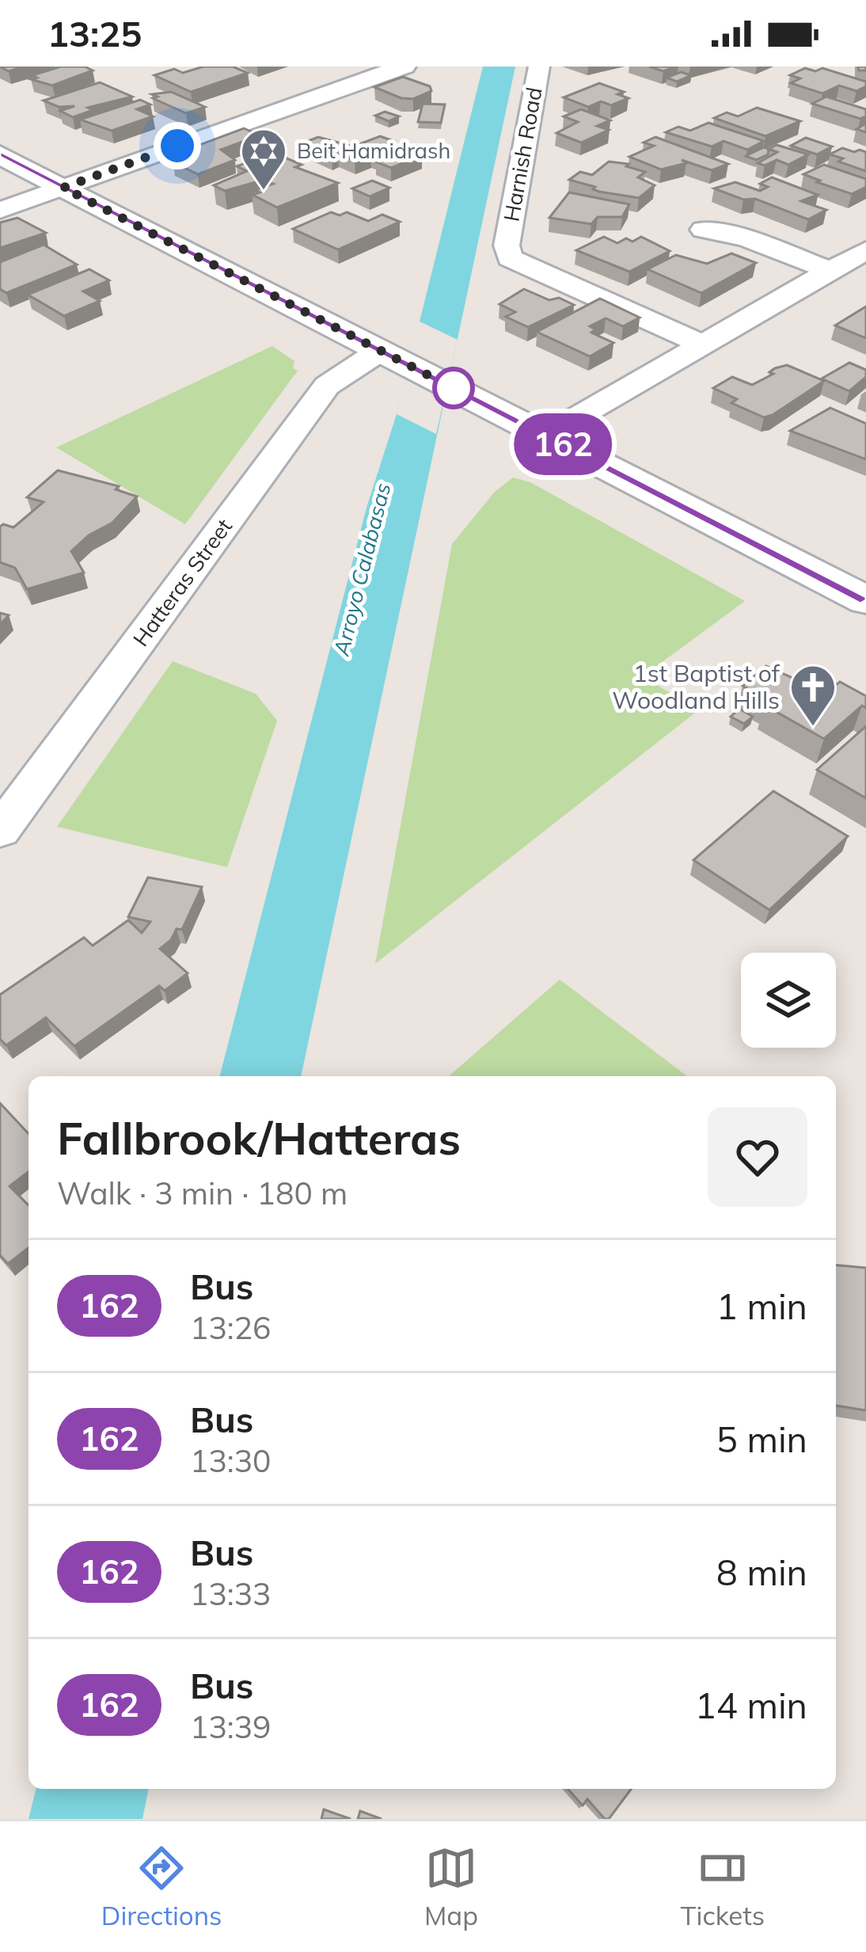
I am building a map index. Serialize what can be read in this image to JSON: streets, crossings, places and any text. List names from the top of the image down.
{
  "streets": {
    "street": ["Harnish Road", "Hatteras Street"]
  },
  "water": ["Arroyo Calabasas"],
  "places": {
    "synagogue": ["Beit Hamidrash"],
    "church": ["1st Baptist of Woodland Hills"]
  },
  "lines": ["bus line 162"],
  "page": {
    "status": "13:25",
    "on_map": "162",
    "heading": ["Fallbrook/Hatteras", "Walk · 3 min · 180 m"],
    "list": [
      {
        "mark": "162",
        "name": "Bus",
        "note": "13:26",
        "value": "1 min"
      },
      {
        "mark": "162",
        "name": "Bus",
        "note": "13:30",
        "value": "5 min"
      },
      {
        "mark": "162",
        "name": "Bus",
        "note": "13:33",
        "value": "8 min"
      },
      {
        "mark": "162",
        "name": "Bus",
        "note": "13:39",
        "value": "14 min"
      }
    ],
    "tabs": ["Directions", "Map", "Tickets"]
  }
}
